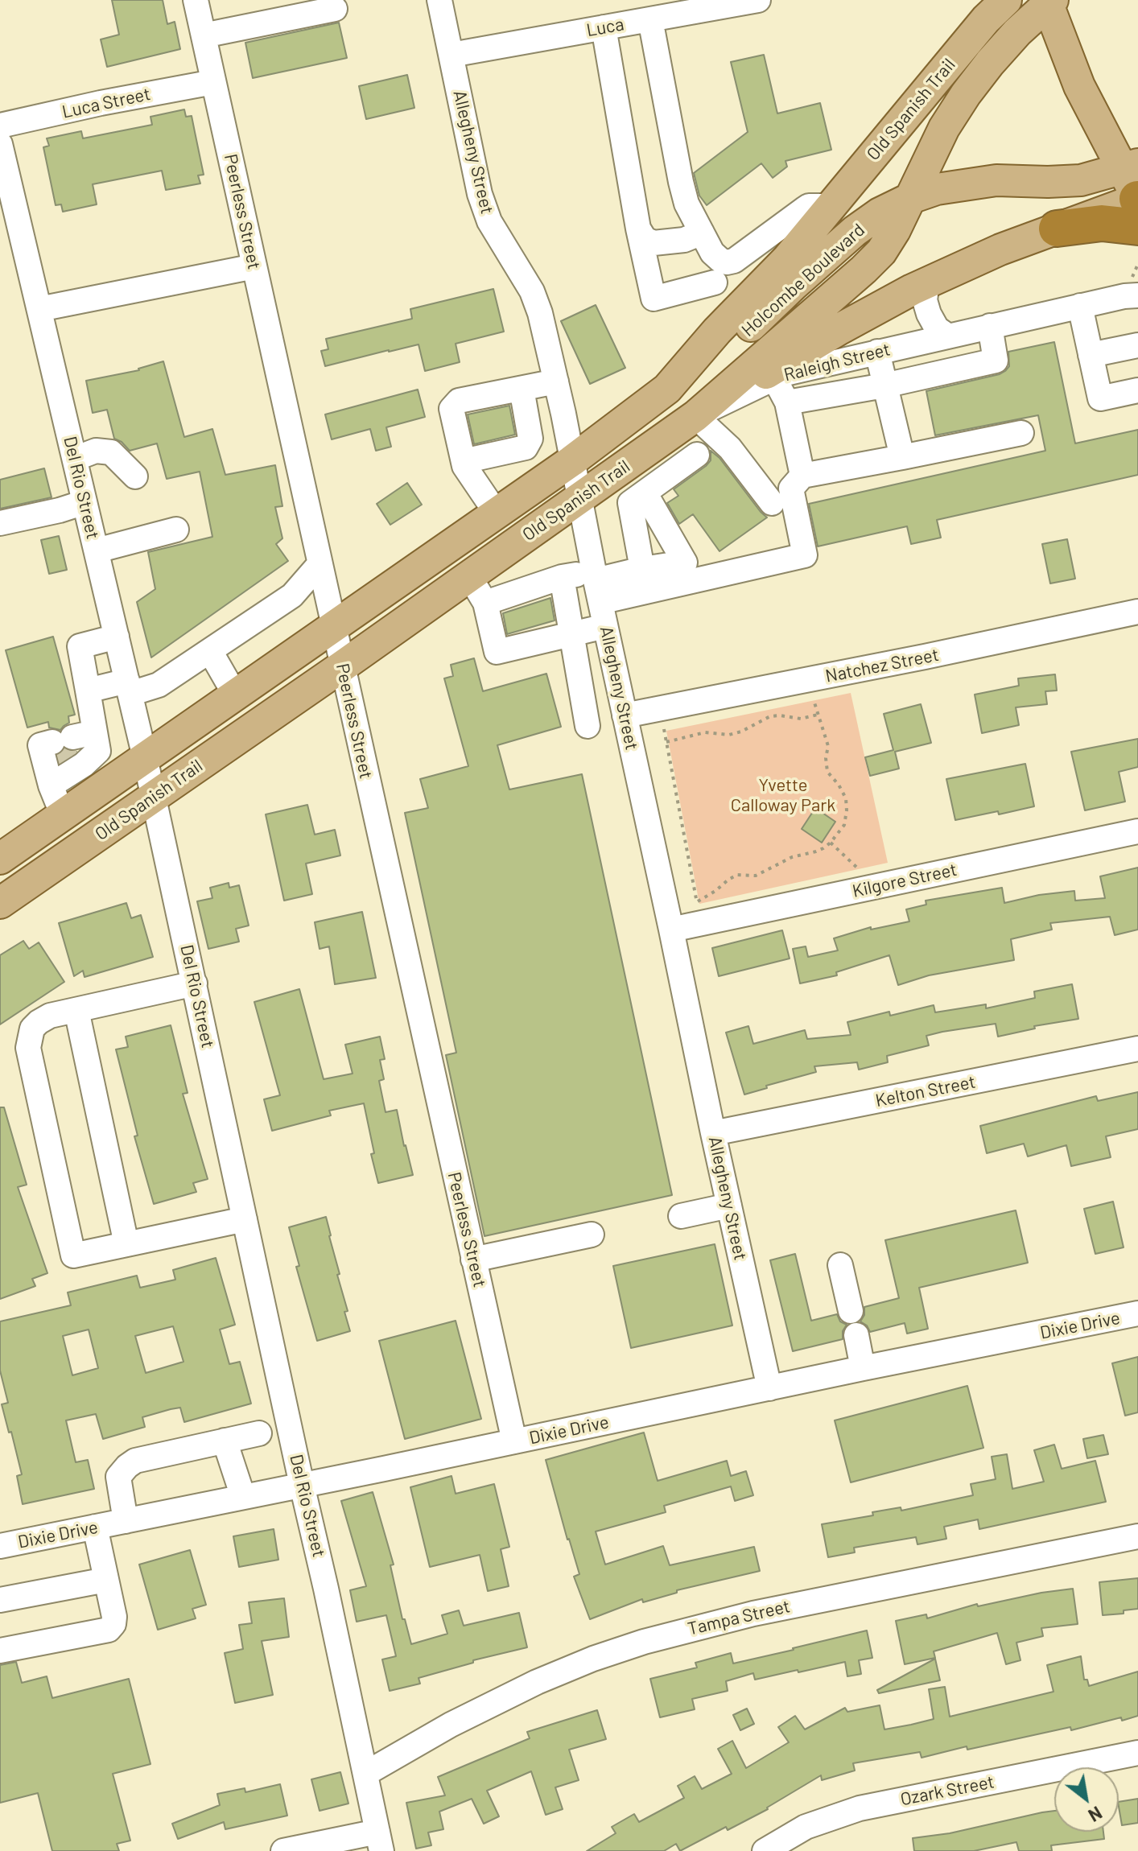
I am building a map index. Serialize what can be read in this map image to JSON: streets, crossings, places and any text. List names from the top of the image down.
{
  "streets": {
    "main road": ["Old Spanish Trail", "Holcombe Boulevard"],
    "street": [
      "Luca",
      "Luca Street",
      "Allegheny Street",
      "Peerless Street",
      "Raleigh Street",
      "Del Rio Street",
      "Natchez Street",
      "Kilgore Street",
      "Kelton Street",
      "Dixie Drive",
      "Tampa Street",
      "Ozark Street"
    ]
  },
  "crossings": [
    ["Luca", "Allegheny Street"],
    ["Luca Street", "Peerless Street"],
    ["Old Spanish Trail", "Allegheny Street"],
    ["Old Spanish Trail", "Peerless Street"],
    ["Old Spanish Trail", "Holcombe Boulevard"],
    ["Old Spanish Trail", "Raleigh Street"],
    ["Old Spanish Trail", "Del Rio Street"],
    ["Allegheny Street", "Natchez Street"],
    ["Allegheny Street", "Kilgore Street"],
    ["Allegheny Street", "Kelton Street"],
    ["Allegheny Street", "Dixie Drive"],
    ["Peerless Street", "Dixie Drive"],
    ["Del Rio Street", "Dixie Drive"],
    ["Del Rio Street", "Tampa Street"]
  ],
  "parks": ["Yvette Calloway Park"],
  "north": "bottom right"
}
